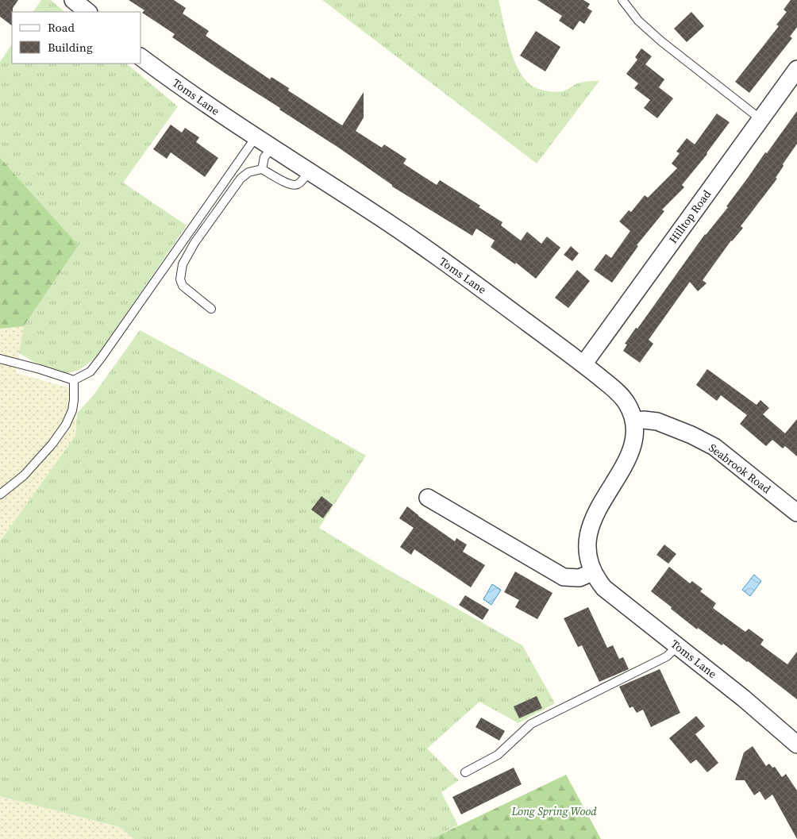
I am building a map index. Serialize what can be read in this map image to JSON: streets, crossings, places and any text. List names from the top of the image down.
{
  "streets": {
    "street": ["Toms Lane", "Hilltop Road", "Seabrook Road"]
  },
  "crossings": [
    ["Toms Lane", "Hilltop Road"],
    ["Toms Lane", "Seabrook Road"]
  ],
  "parks": ["Long Spring Wood"],
  "legend": ["Road", "Building"]
}
